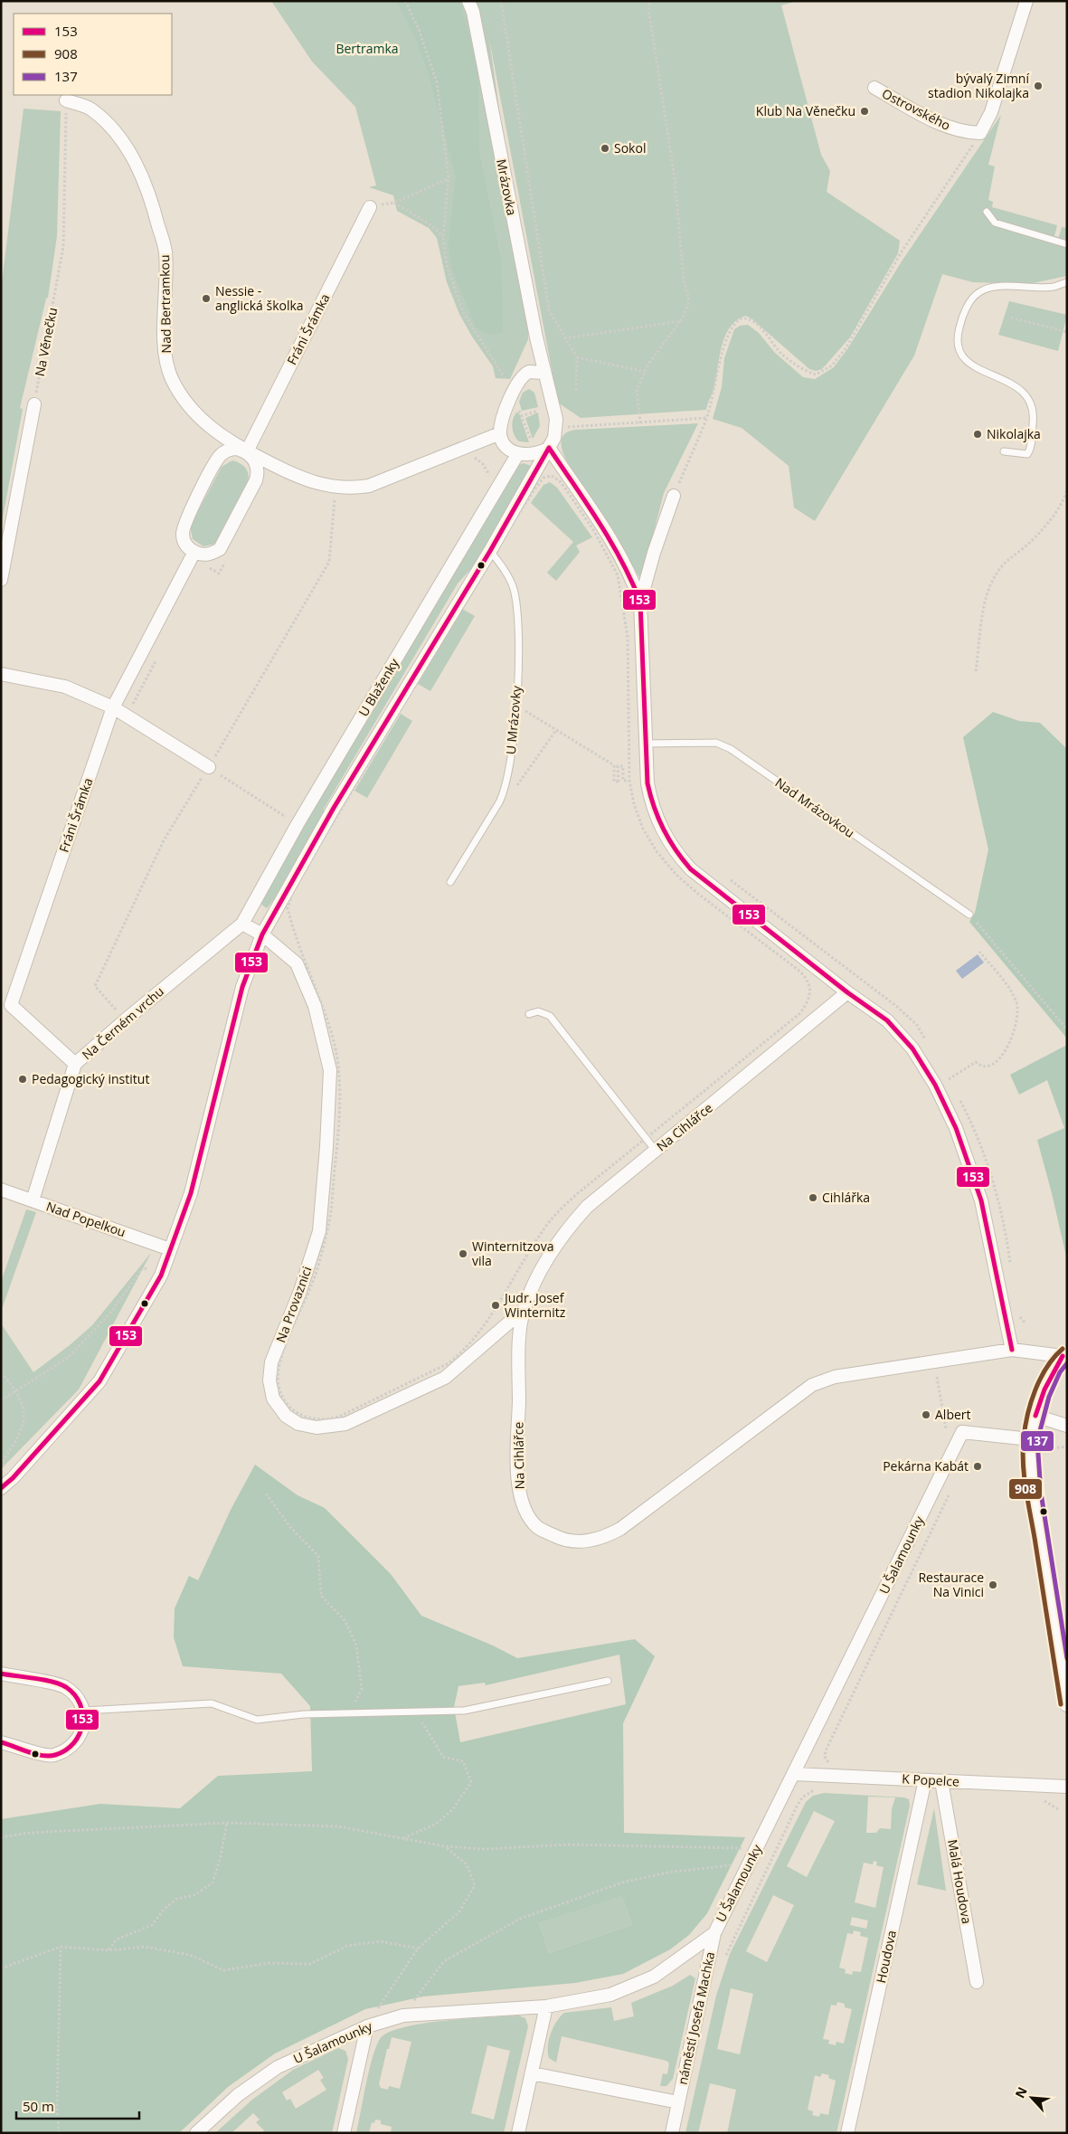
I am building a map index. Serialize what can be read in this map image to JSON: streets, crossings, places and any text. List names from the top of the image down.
{
  "streets": {
    "street": [
      "Ostrovského",
      "Mrázovka",
      "Nad Bertramkou",
      "Fráni Šrámka",
      "U Blaženky",
      "Na Černém vrchu",
      "Na Cihlářce",
      "Nad Popelkou",
      "Na Provaznici",
      "U Šalamounky",
      "K Popelce",
      "Malá Houdova",
      "Houdova",
      "náměstí Josefa Machka"
    ],
    "lane": ["U Mrázovky", "Nad Mrázovkou"],
    "path": ["Na Věnečku"]
  },
  "crossings": [
    ["Nad Bertramkou", "Fráni Šrámka"],
    ["Nad Bertramkou", "Na Věnečku"],
    ["Fráni Šrámka", "Na Černém vrchu"],
    ["U Blaženky", "U Mrázovky"],
    ["U Blaženky", "Na Černém vrchu"],
    ["U Blaženky", "Nad Popelkou"],
    ["U Blaženky", "Na Provaznici"],
    ["Na Černém vrchu", "Nad Popelkou"],
    ["Na Cihlářce", "Na Provaznici"],
    ["U Šalamounky", "K Popelce"],
    ["U Šalamounky", "náměstí Josefa Machka"],
    ["K Popelce", "Malá Houdova"],
    ["K Popelce", "Houdova"]
  ],
  "parks": ["Bertramka"],
  "places": [
    "bývalý Zimní stadion Nikolajka",
    "Klub Na Věnečku",
    "Sokol",
    "Nessie - anglická školka",
    "Nikolajka",
    "Pedagogický institut",
    "Cihlářka",
    "Winternitzova vila",
    "Judr. Josef Winternitz",
    "Albert",
    "Pekárna Kabát",
    "Restaurace Na Vinici"
  ],
  "lines": ["transit line 153", "transit line 908", "transit line 137"],
  "legend": ["153", "908", "137"],
  "scale_bar": "50 m",
  "north": "top left"
}
